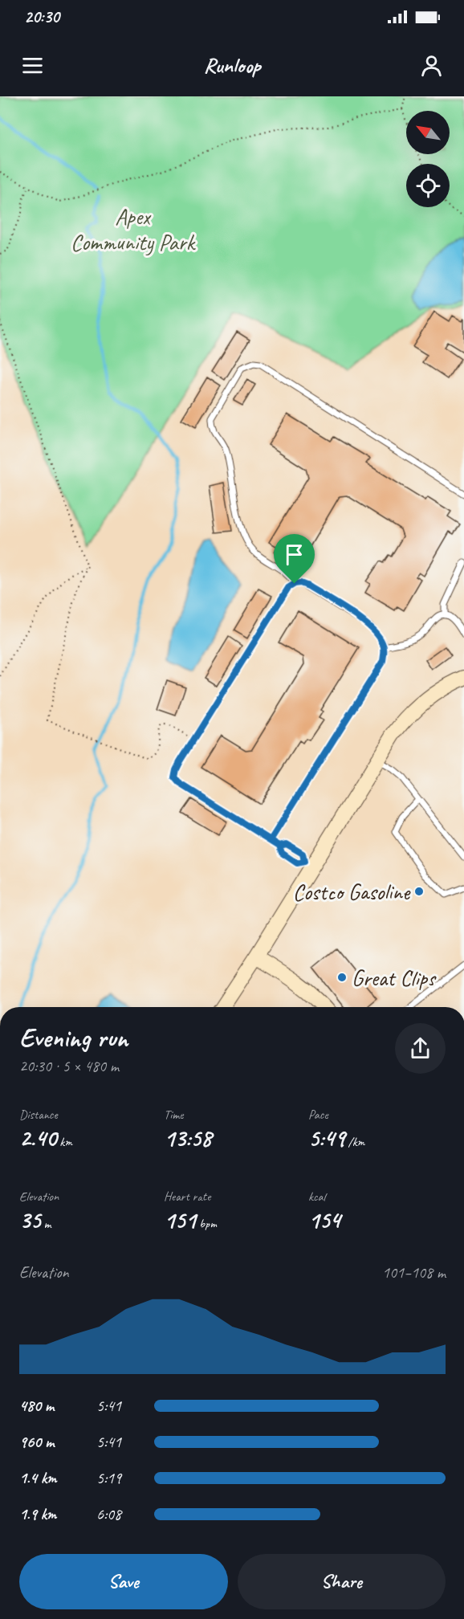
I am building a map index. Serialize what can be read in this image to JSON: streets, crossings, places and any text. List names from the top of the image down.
{
  "parks": ["Apex Community Park"],
  "places": ["Costco Gasoline", "Great Clips"],
  "north": "top left",
  "page": {
    "status": "20:30",
    "header": "Runloop",
    "heading": ["Evening run", "20:30 · 5 × 480 m"],
    "stats": [
      ["Distance", "2.40 km"],
      ["Time", "13:58"],
      ["Pace", "5:49 /km"],
      ["Elevation", "35 m"],
      ["Heart rate", "151 bpm"],
      ["kcal", "154"]
    ],
    "chart": ["Elevation", "101–108 m"],
    "list": [
      {
        "name": "480 m",
        "note": "5:41"
      },
      {
        "name": "960 m",
        "note": "5:41"
      },
      {
        "name": "1.4 km",
        "note": "5:19"
      },
      {
        "name": "1.9 km",
        "note": "6:08"
      }
    ],
    "buttons": ["Save", "Share"]
  }
}
